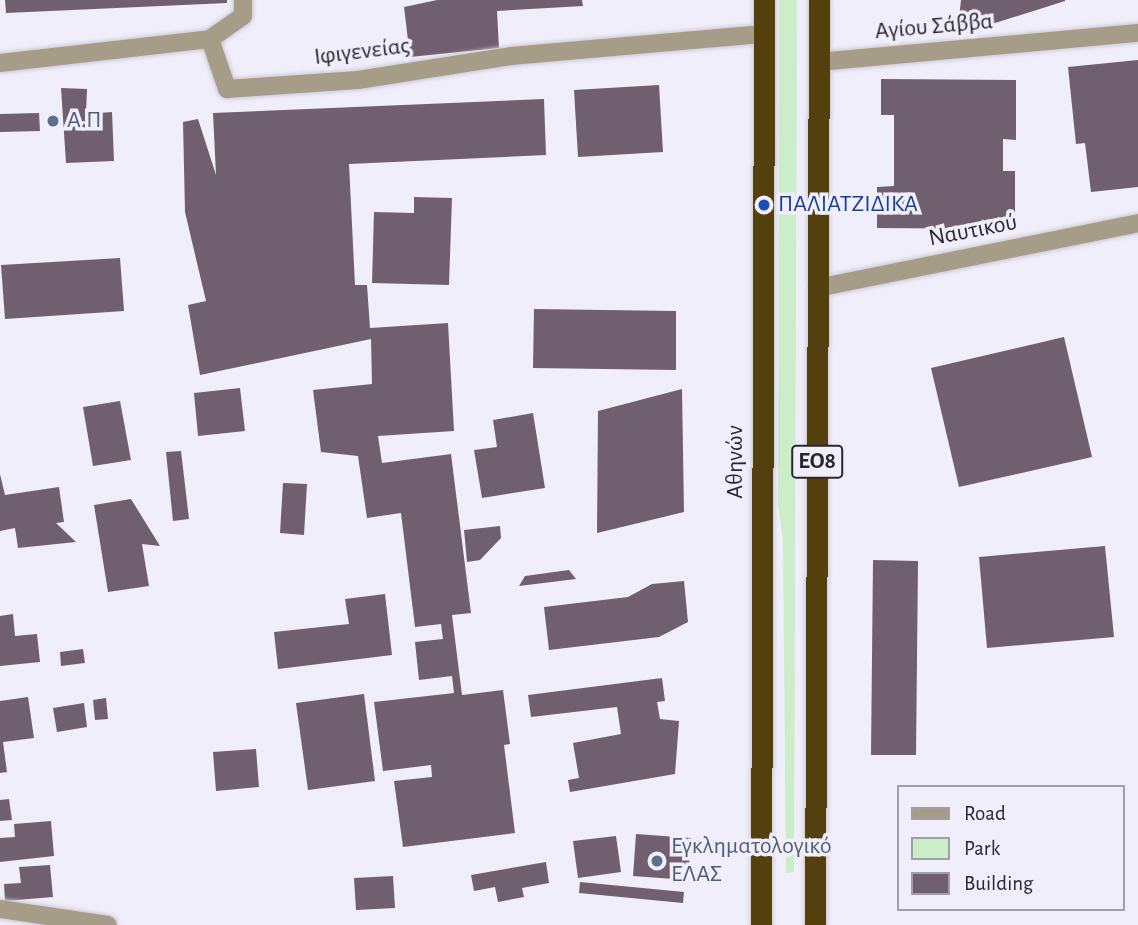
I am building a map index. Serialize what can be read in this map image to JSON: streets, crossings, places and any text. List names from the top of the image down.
{
  "streets": {
    "highway": ["Αθηνών", "ΕΟ8"],
    "street": ["Αγίου Σάββα", "Ιφιγενείας", "Ναυτικού"]
  },
  "crossings": [
    ["Αγίου Σάββα", "ΕΟ8"],
    ["Ιφιγενείας", "Αθηνών"],
    ["Ναυτικού", "ΕΟ8"]
  ],
  "places": ["Α.Π", "ΠΑΛΙΑΤΖΙΔΙΚΑ", "Εγκληματολογικό ΕΛΑΣ"],
  "legend": ["Road", "Park", "Building"]
}
